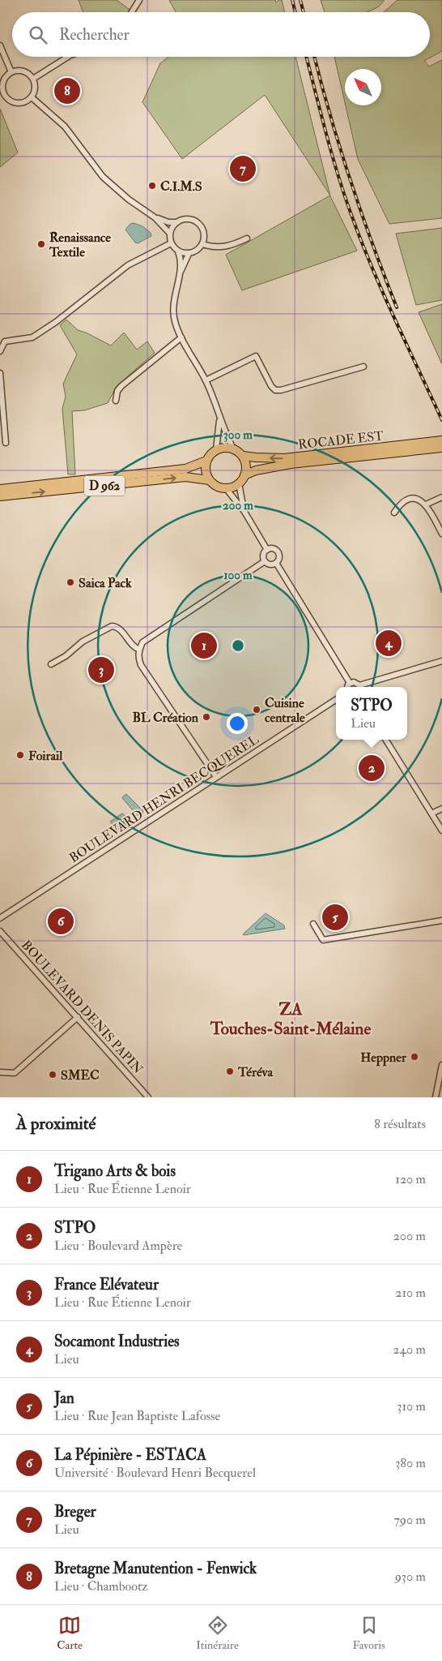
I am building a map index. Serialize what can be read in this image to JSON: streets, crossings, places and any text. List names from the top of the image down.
{
  "streets": {
    "main road": ["ROCADE EST", "D 962"],
    "street": ["BOULEVARD HENRI BECQUEREL", "BOULEVARD DENIS PAPIN"]
  },
  "crossings": [
    ["ROCADE EST", "D 962"]
  ],
  "districts": ["ZA Touches-Saint-Mélaine"],
  "places": [
    "C.I.M.S",
    "Renaissance Textile",
    "Saica Pack",
    "Cuisine centrale",
    "BL Création",
    "Foirail",
    "Heppner",
    "Téréva",
    "SMEC"
  ],
  "north": "top left",
  "page": {
    "search": "Rechercher",
    "pins": [
      "8",
      "7",
      "4",
      "1",
      "3",
      "2",
      "5",
      "6"
    ],
    "popup": ["STPO", "Lieu"],
    "heading": ["À proximité", "8 résultats"],
    "list": [
      {
        "mark": "1",
        "name": "Trigano Arts & bois",
        "note": "Lieu · Rue Étienne Lenoir",
        "value": "120 m"
      },
      {
        "mark": "2",
        "name": "STPO",
        "note": "Lieu · Boulevard Ampère",
        "value": "200 m"
      },
      {
        "mark": "3",
        "name": "France Elévateur",
        "note": "Lieu · Rue Étienne Lenoir",
        "value": "210 m"
      },
      {
        "mark": "4",
        "name": "Socamont Industries",
        "note": "Lieu",
        "value": "240 m"
      },
      {
        "mark": "5",
        "name": "Jan",
        "note": "Lieu · Rue Jean Baptiste Lafosse",
        "value": "310 m"
      },
      {
        "mark": "6",
        "name": "La Pépinière - ESTACA",
        "note": "Université · Boulevard Henri Becquerel",
        "value": "380 m"
      },
      {
        "mark": "7",
        "name": "Breger",
        "note": "Lieu",
        "value": "790 m"
      },
      {
        "mark": "8",
        "name": "Bretagne Manutention - Fenwick",
        "note": "Lieu · Chambootz",
        "value": "930 m"
      }
    ],
    "nav": ["Carte", "Itinéraire", "Favoris"]
  },
  "rings": ["300 m", "200 m", "100 m"]
}
